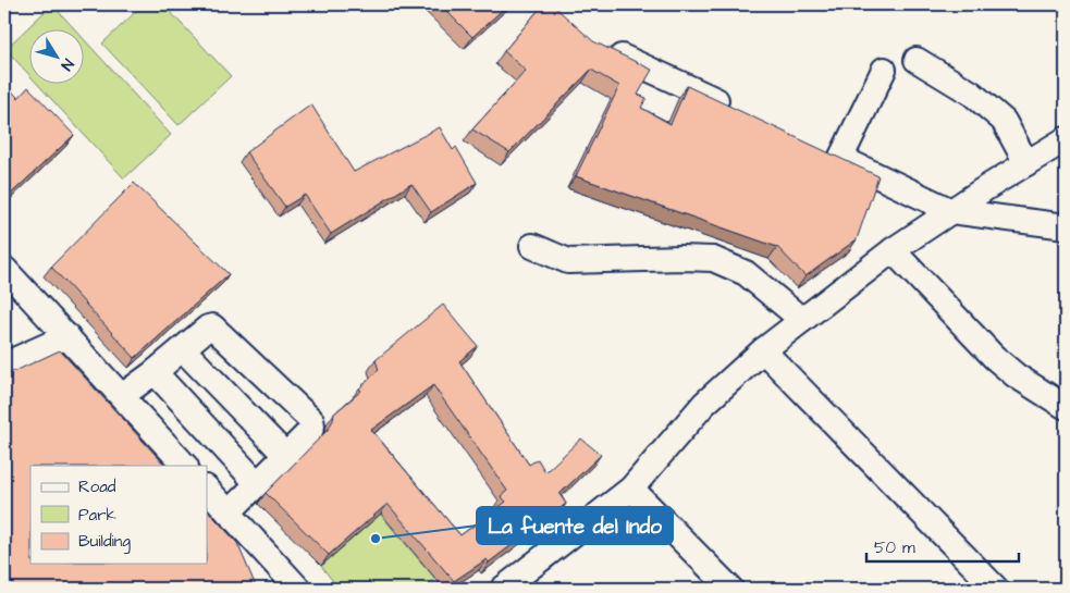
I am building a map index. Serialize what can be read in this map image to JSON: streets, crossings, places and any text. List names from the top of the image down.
{
  "places": ["La fuente del Indo"],
  "legend": ["Road", "Park", "Building"],
  "scale_bar": "50 m",
  "north": "bottom right"
}
